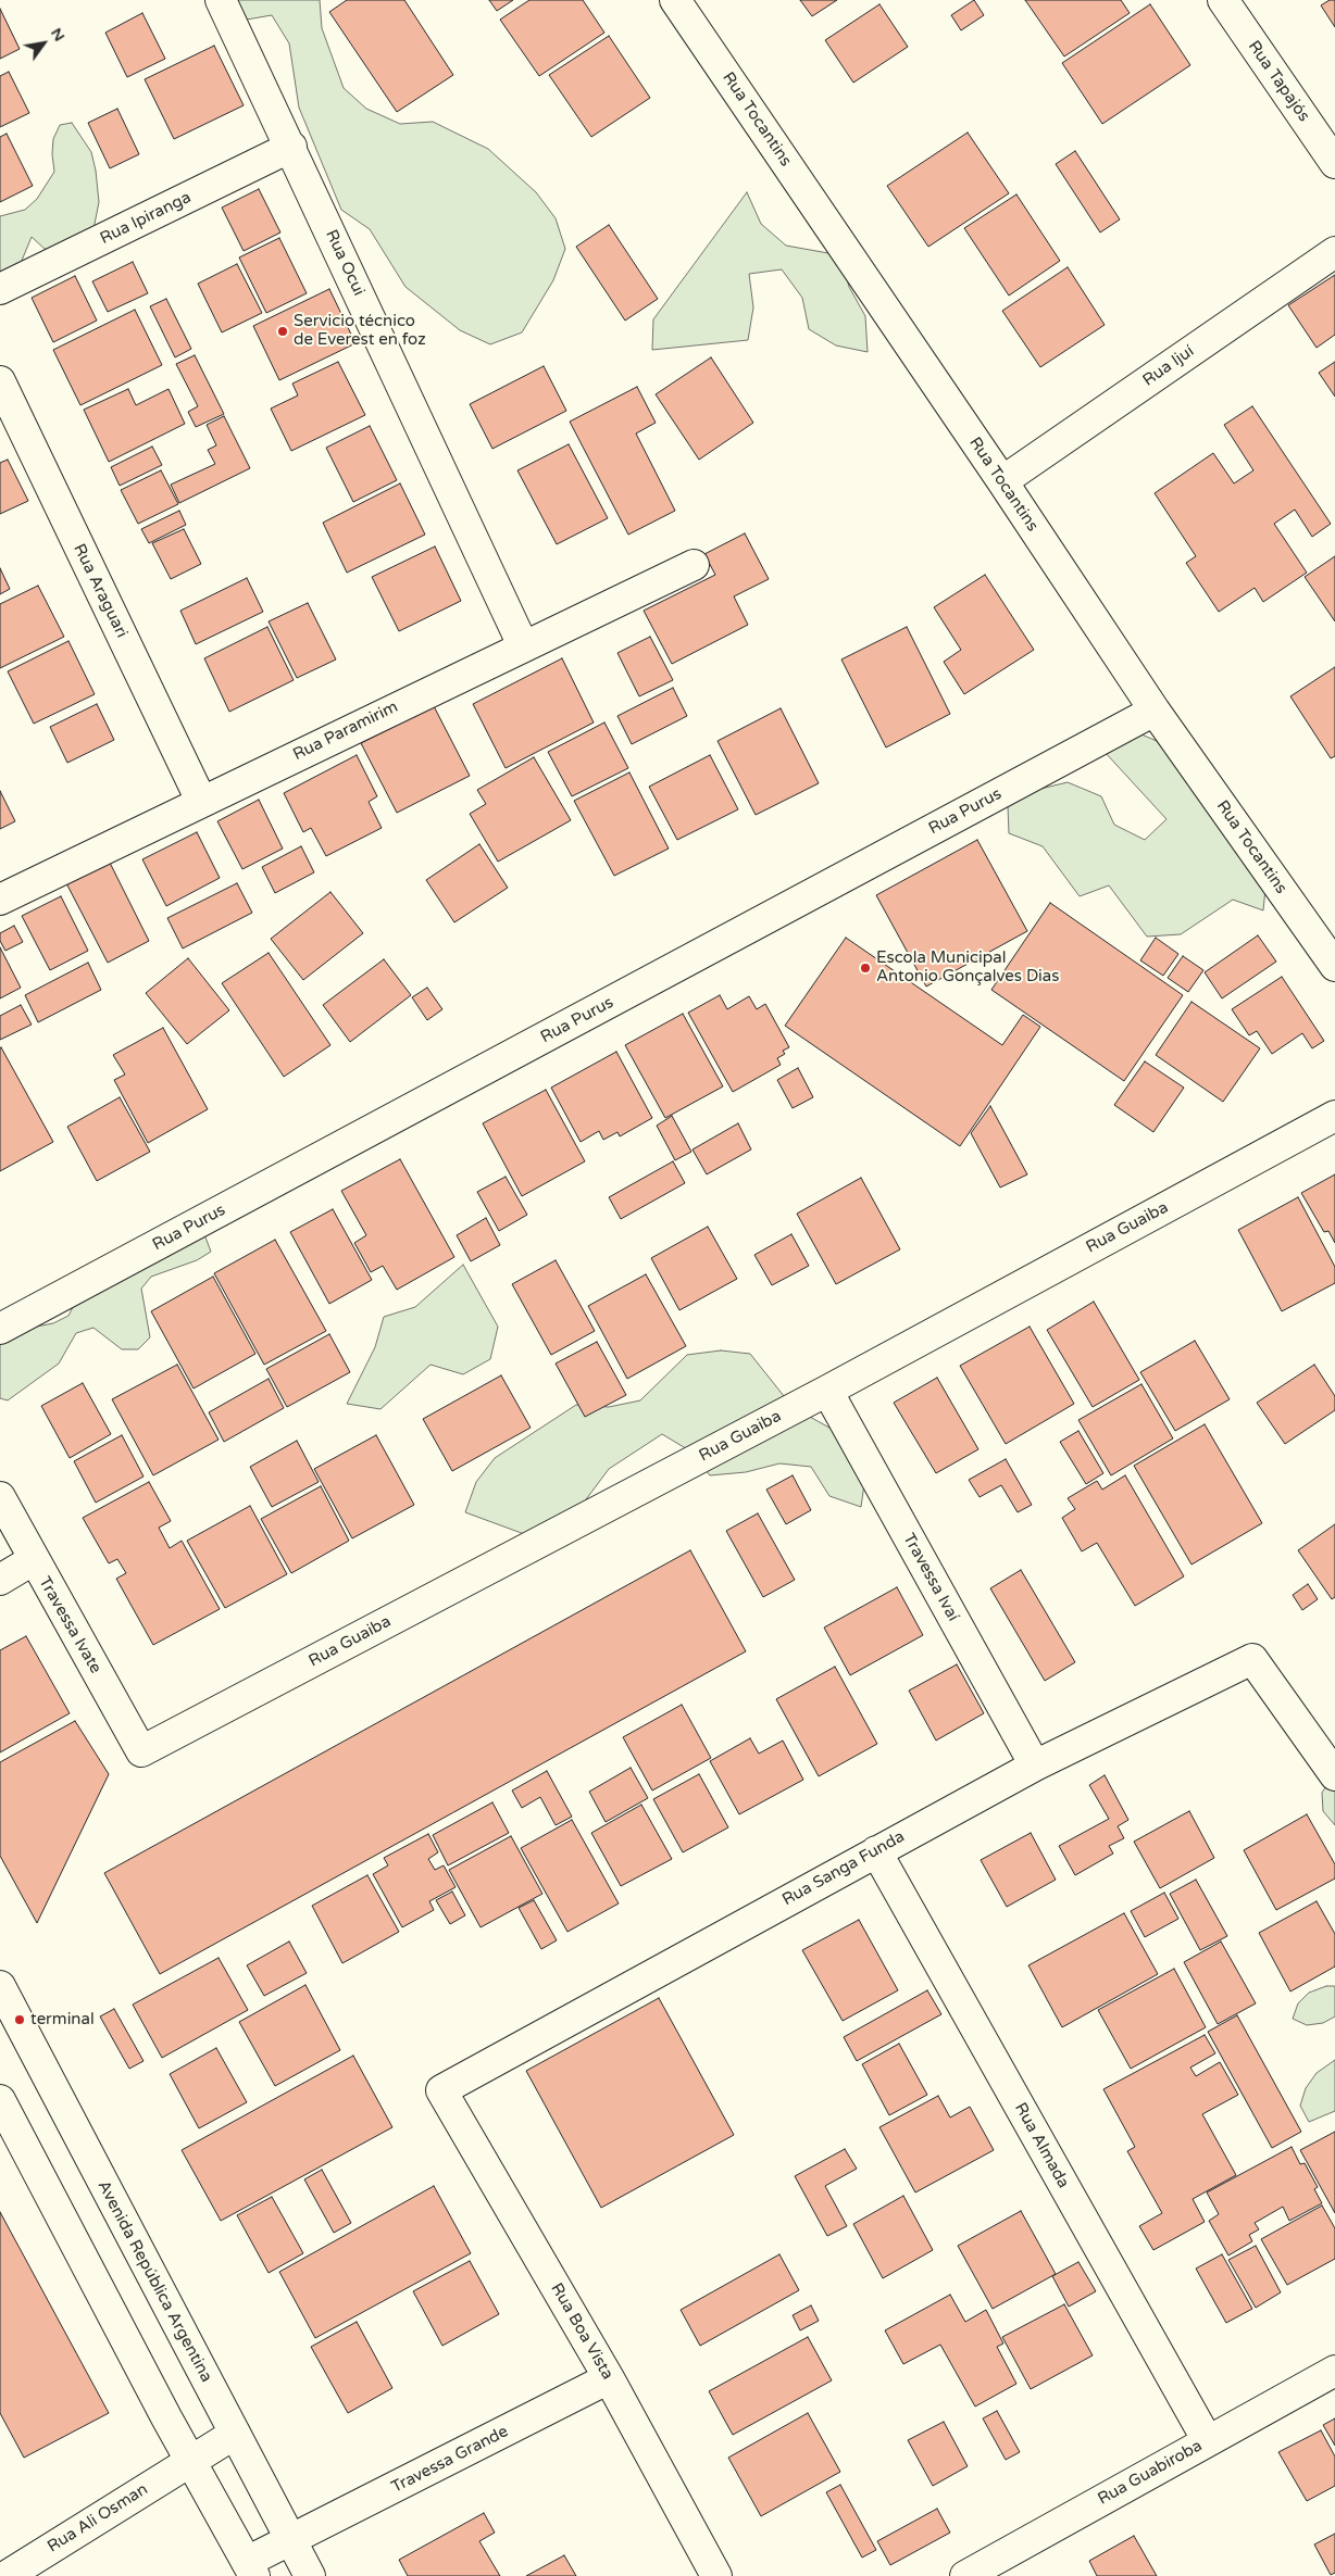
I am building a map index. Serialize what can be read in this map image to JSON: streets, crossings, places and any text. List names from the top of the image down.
{
  "streets": {
    "street": [
      "Rua Tapajós",
      "Rua Tocantins",
      "Rua Ipiranga",
      "Rua Ocui",
      "Rua Ijuí",
      "Rua Araguari",
      "Rua Paramirim",
      "Rua Purus",
      "Rua Guaiba",
      "Travessa Ivaí",
      "Travessa Ivate",
      "Rua Sanga Funda",
      "Rua Almada",
      "Avenida República Argentina",
      "Rua Boa Vista",
      "Travessa Grande",
      "Rua Guabiroba",
      "Rua Ali Osman"
    ]
  },
  "crossings": [
    ["Rua Tocantins", "Rua Ijuí"],
    ["Rua Tocantins", "Rua Purus"],
    ["Rua Ipiranga", "Rua Ocui"],
    ["Rua Ocui", "Rua Paramirim"],
    ["Rua Araguari", "Rua Paramirim"],
    ["Rua Guaiba", "Travessa Ivaí"],
    ["Rua Guaiba", "Travessa Ivate"],
    ["Travessa Ivaí", "Rua Sanga Funda"],
    ["Rua Sanga Funda", "Rua Almada"],
    ["Rua Sanga Funda", "Rua Boa Vista"],
    ["Rua Almada", "Rua Guabiroba"],
    ["Avenida República Argentina", "Travessa Grande"],
    ["Avenida República Argentina", "Rua Ali Osman"],
    ["Rua Boa Vista", "Travessa Grande"]
  ],
  "places": ["Servicio técnico de Everest en foz", "Escola Municipal Antonio Gonçalves Dias", "terminal"],
  "north": "top right"
}
